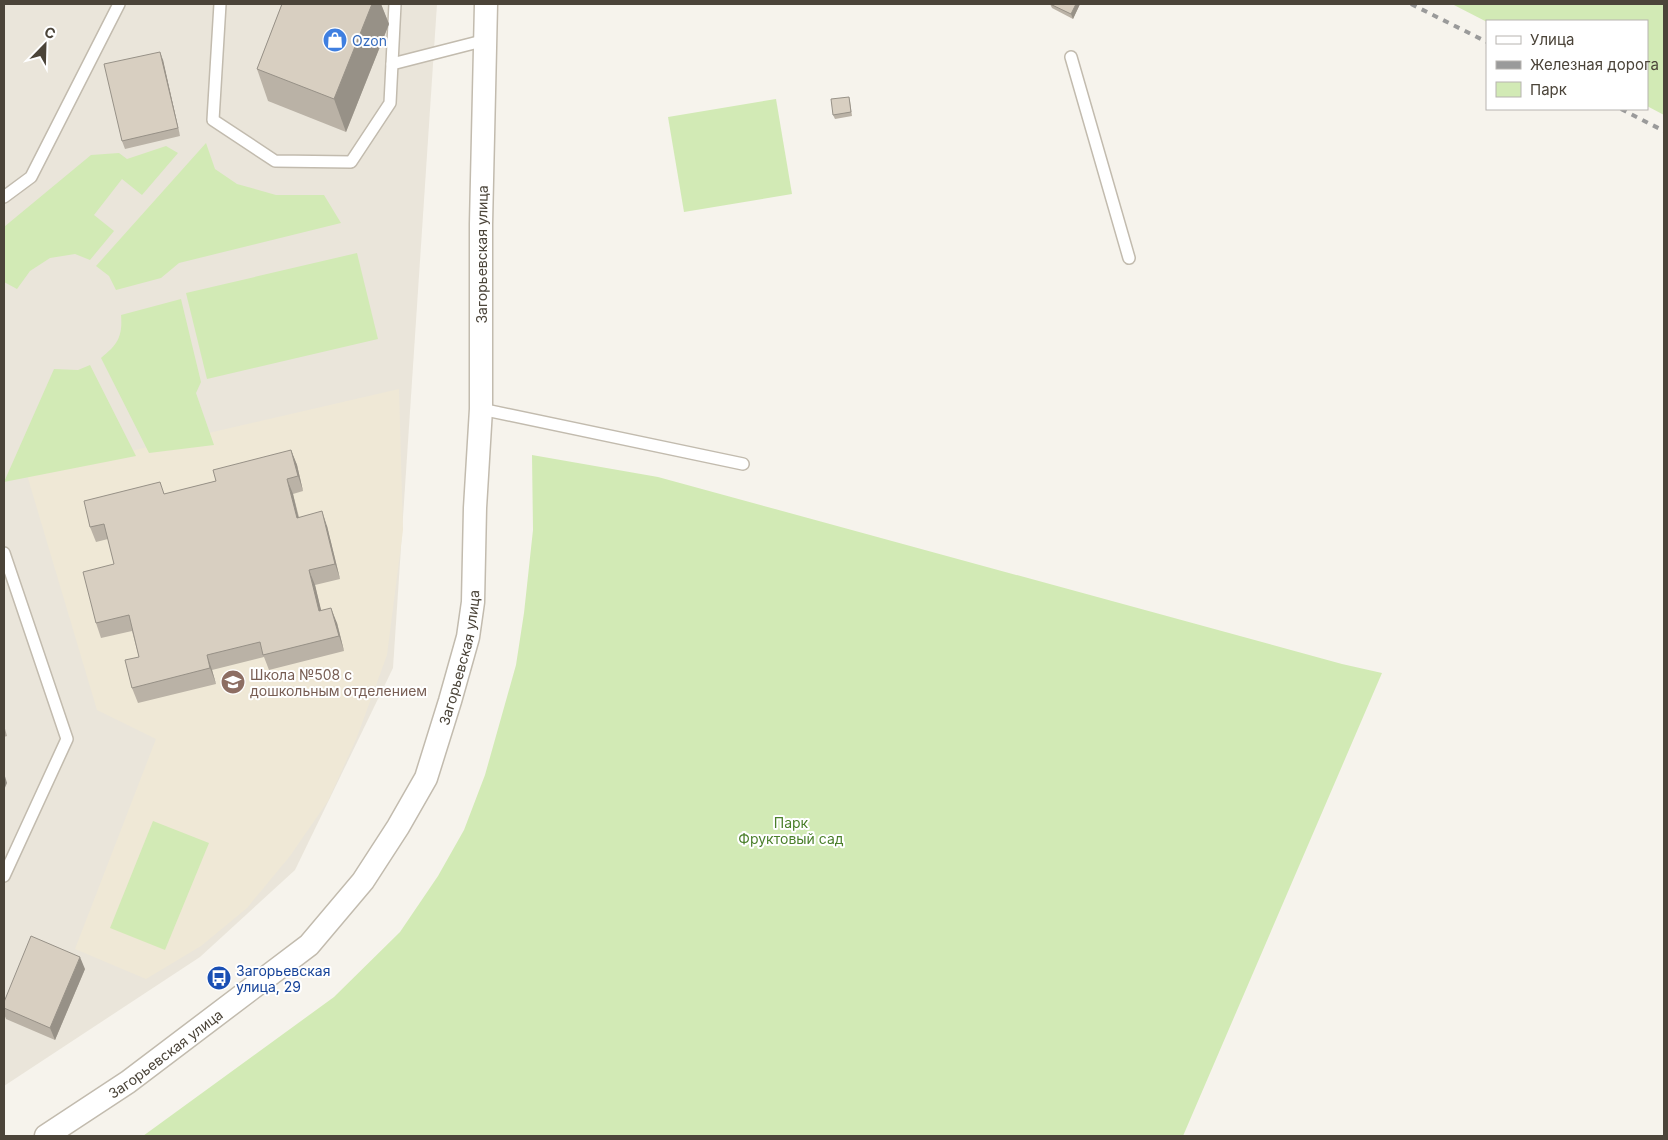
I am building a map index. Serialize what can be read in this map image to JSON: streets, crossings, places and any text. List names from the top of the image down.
{
  "streets": {
    "street": ["Загорьевская улица"]
  },
  "parks": ["Парк Фруктовый сад"],
  "places": {
    "shop": ["Ozon"],
    "school or university": ["Школа №508 с дошкольным отделением"],
    "bus stop": ["Загорьевская улица, 29"]
  },
  "legend": ["Улица", "Железная дорога", "Парк"],
  "north": "top right"
}
